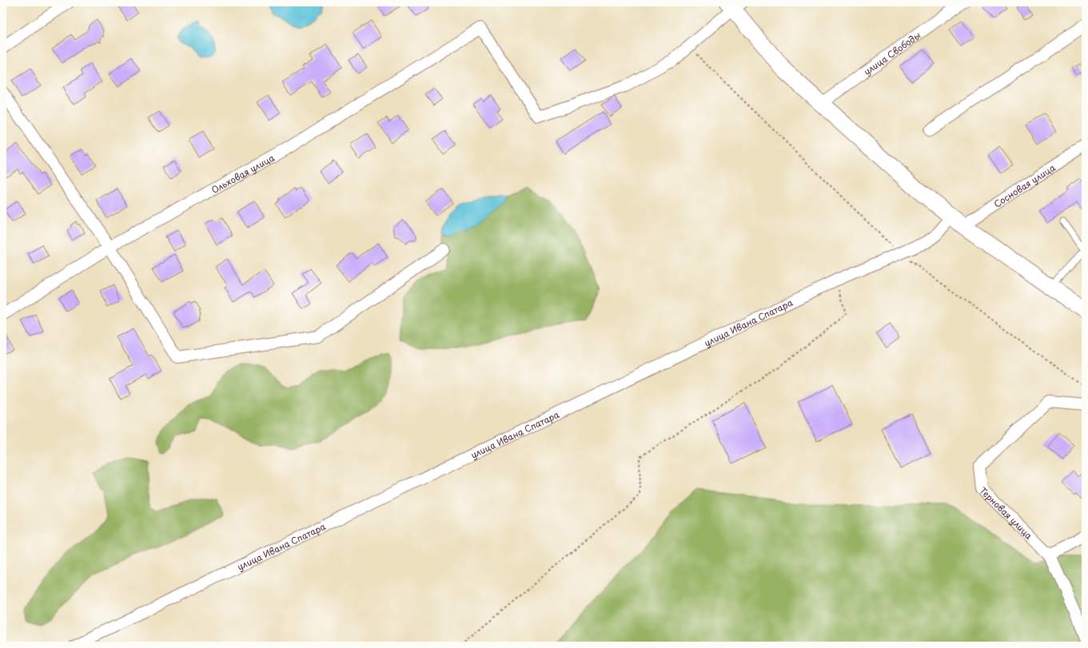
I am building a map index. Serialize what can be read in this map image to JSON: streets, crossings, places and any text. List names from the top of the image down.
{
  "streets": {
    "street": [
      "улица Свободы",
      "Ольховая улица",
      "Сосновая улица",
      "улица Ивана Спатара",
      "Терновая улица"
    ]
  },
  "crossings": [
    ["Сосновая улица", "улица Ивана Спатара"]
  ]
}
